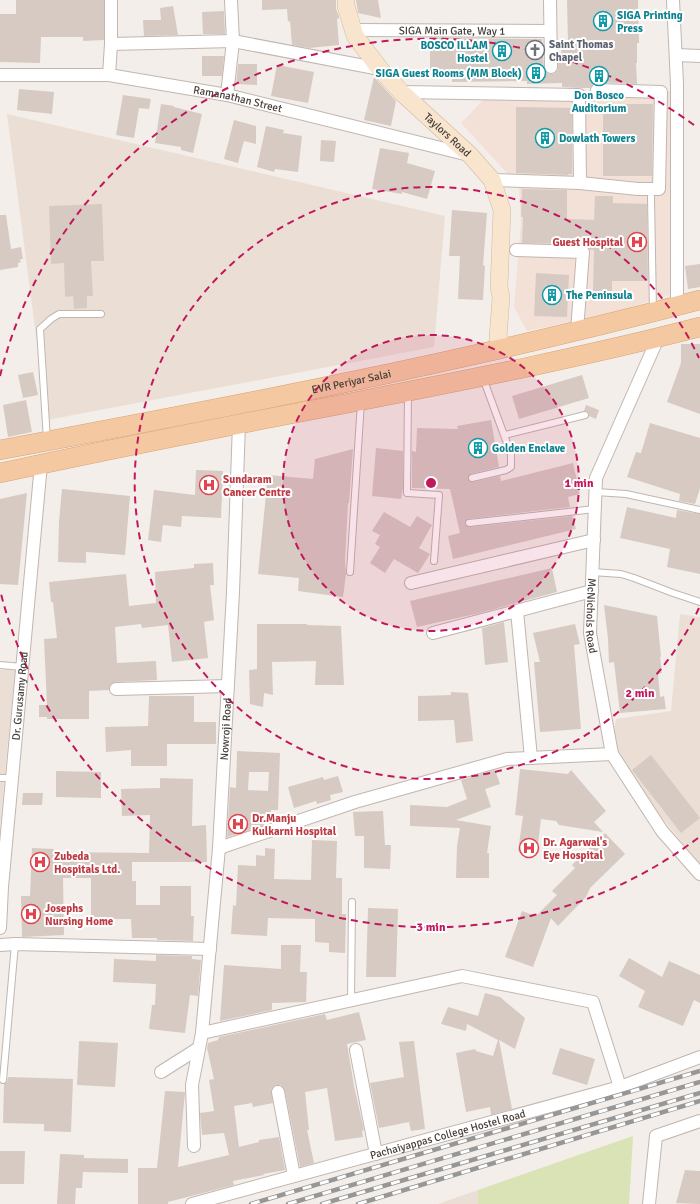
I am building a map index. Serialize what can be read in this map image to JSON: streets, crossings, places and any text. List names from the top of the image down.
{
  "streets": {
    "main road": ["EVR Periyar Salai"],
    "street": [
      "SIGA Main Gate, Way 1",
      "Ramanathan Street",
      "Taylors Road",
      "McNichols Road",
      "Dr. Gurusamy Road",
      "Nowroji Road",
      "Pachaiyappas College Hostel Road"
    ]
  },
  "crossings": [
    ["SIGA Main Gate, Way 1", "Taylors Road"],
    ["Ramanathan Street", "Taylors Road"],
    ["Taylors Road", "EVR Periyar Salai"],
    ["EVR Periyar Salai", "McNichols Road"],
    ["EVR Periyar Salai", "Dr. Gurusamy Road"],
    ["EVR Periyar Salai", "Nowroji Road"]
  ],
  "places": {
    "building": [
      "SIGA Printing Press",
      "BOSCO ILLAM Hostel",
      "SIGA Guest Rooms (MM Block)",
      "Don Bosco Auditorium",
      "Dowlath Towers",
      "The Peninsula",
      "Golden Enclave"
    ],
    "church": ["Saint Thomas Chapel"],
    "hospital": [
      "Guest Hospital",
      "Sundaram Cancer Centre",
      "Dr.Manju Kulkarni Hospital",
      "Dr. Agarwal's Eye Hospital",
      "Zubeda Hospitals Ltd.",
      "Josephs Nursing Home"
    ]
  },
  "rings": ["1 min", "2 min", "3 min"]
}
